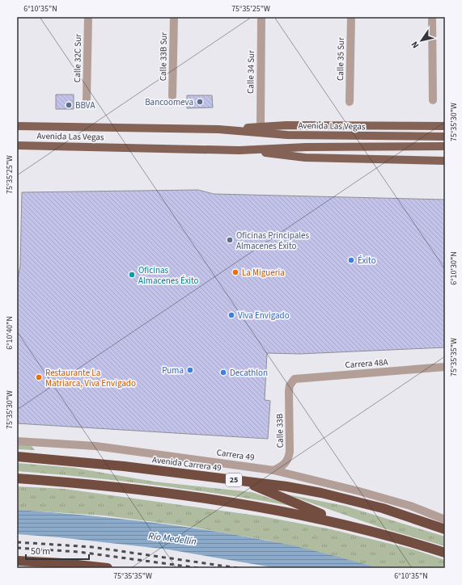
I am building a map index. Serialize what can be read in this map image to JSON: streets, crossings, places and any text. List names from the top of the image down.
{
  "streets": {
    "highway": ["Avenida Carrera 49", "25"],
    "main road": ["Avenida Las Vegas"],
    "street": [
      "Calle 33B Sur",
      "Calle 32C Sur",
      "Calle 35 Sur",
      "Calle 34 Sur",
      "Carrera 48A",
      "Calle 33B",
      "Carrera 49"
    ]
  },
  "crossings": [
    ["Calle 34 Sur", "Avenida Las Vegas"],
    ["Carrera 48A", "Calle 33B"],
    ["Calle 33B", "Carrera 49"]
  ],
  "water": ["Río Medellín"],
  "places": [
    "Bancoomeva",
    "BBVA",
    "Oficinas Principales Almacenes Éxito",
    "Éxito",
    "La Migueria",
    "Oficinas Almacenes Éxito",
    "Viva Envigado",
    "Puma",
    "Decathlon",
    "Restaurante La Matriarca, Viva Envigado"
  ],
  "scale_bar": "50 m",
  "north": "bottom left",
  "coordinates": [
    "6°10'35\"N",
    "75°35'25\"W",
    "75°35'30\"W",
    "6°10'30\"N",
    "6°10'40\"N",
    "75°35'35\"W"
  ]
}
